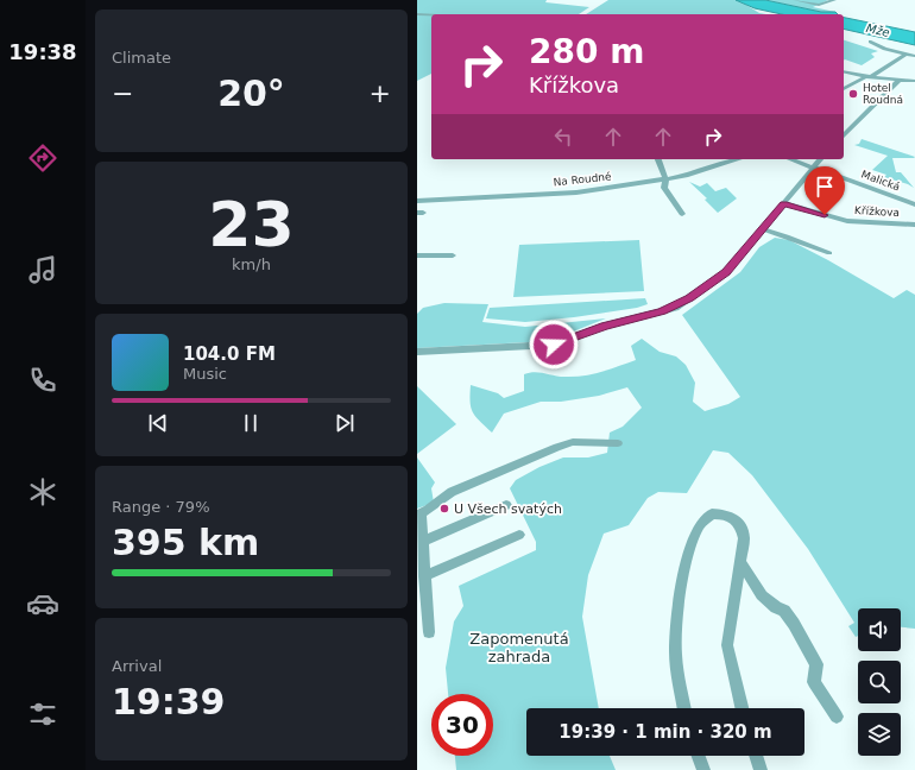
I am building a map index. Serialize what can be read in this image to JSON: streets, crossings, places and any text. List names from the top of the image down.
{
  "streets": {
    "street": ["Na Roudné", "Malická", "Křížkova"]
  },
  "water": ["Mže"],
  "parks": ["Zapomenutá zahrada"],
  "places": ["Hotel Roudná", "U Všech svatých"],
  "page": {
    "tabs": "19:38",
    "tile": [
      "Climate",
      ["23", "km/h"],
      ["Range · 79%", "395 km"],
      ["Arrival", "19:39"]
    ],
    "turn": ["280 m", "Křížkova"],
    "heat": ["−", "20°", "+"],
    "song": ["104.0 FM", "Music"],
    "limit": "30",
    "trip": "19:39 · 1 min · 320 m"
  }
}
